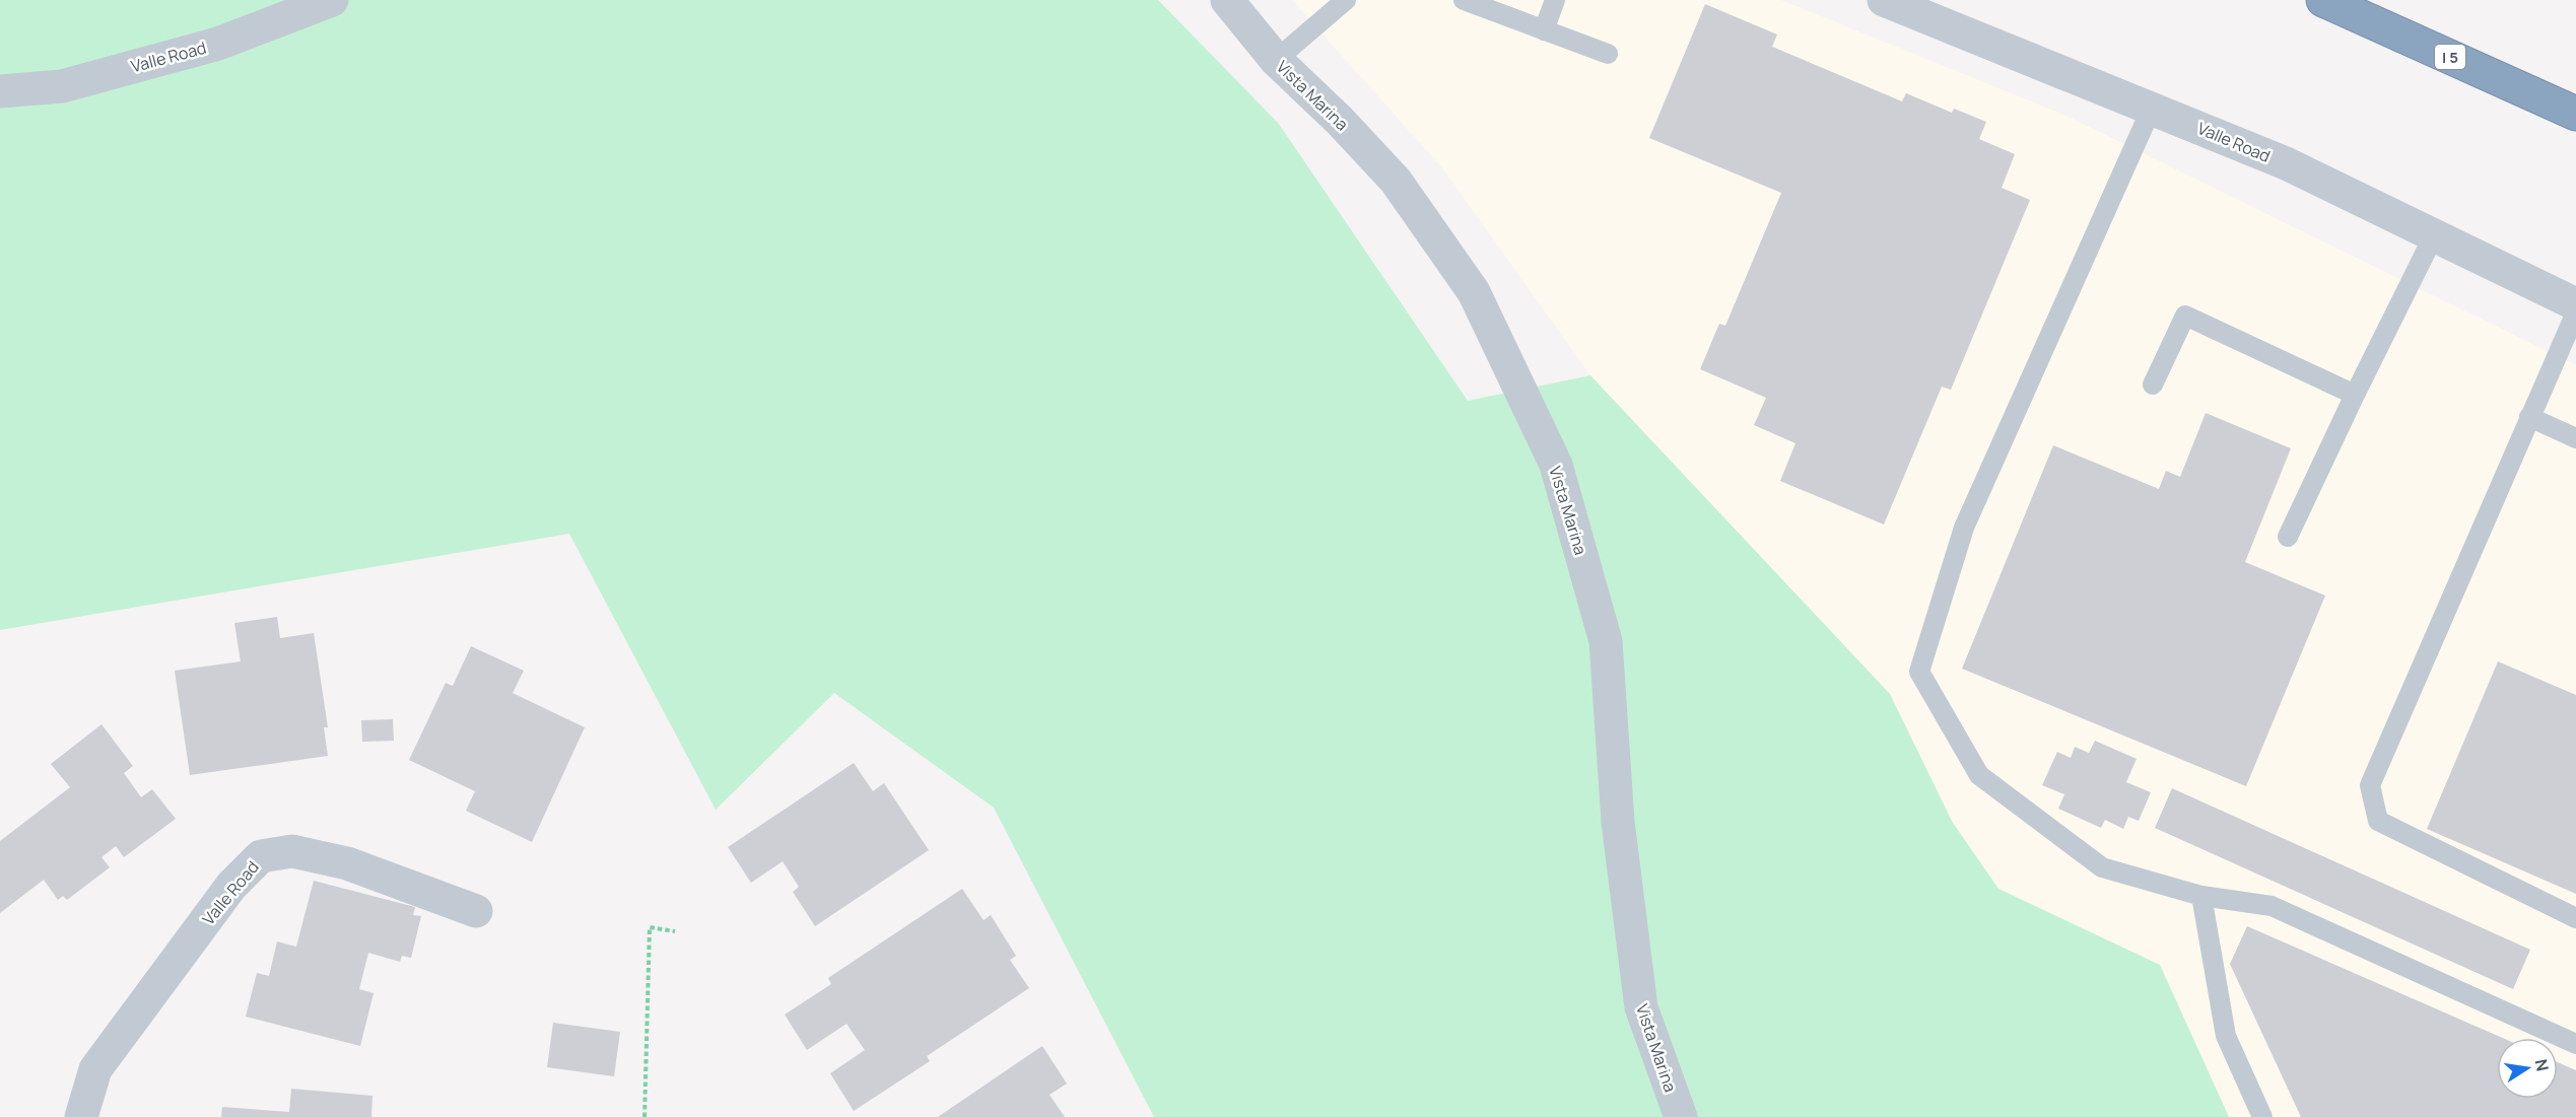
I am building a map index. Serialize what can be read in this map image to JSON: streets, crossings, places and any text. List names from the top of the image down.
{
  "streets": {
    "highway": ["I 5"],
    "street": ["Valle Road", "Vista Marina"]
  },
  "north": "right"
}
